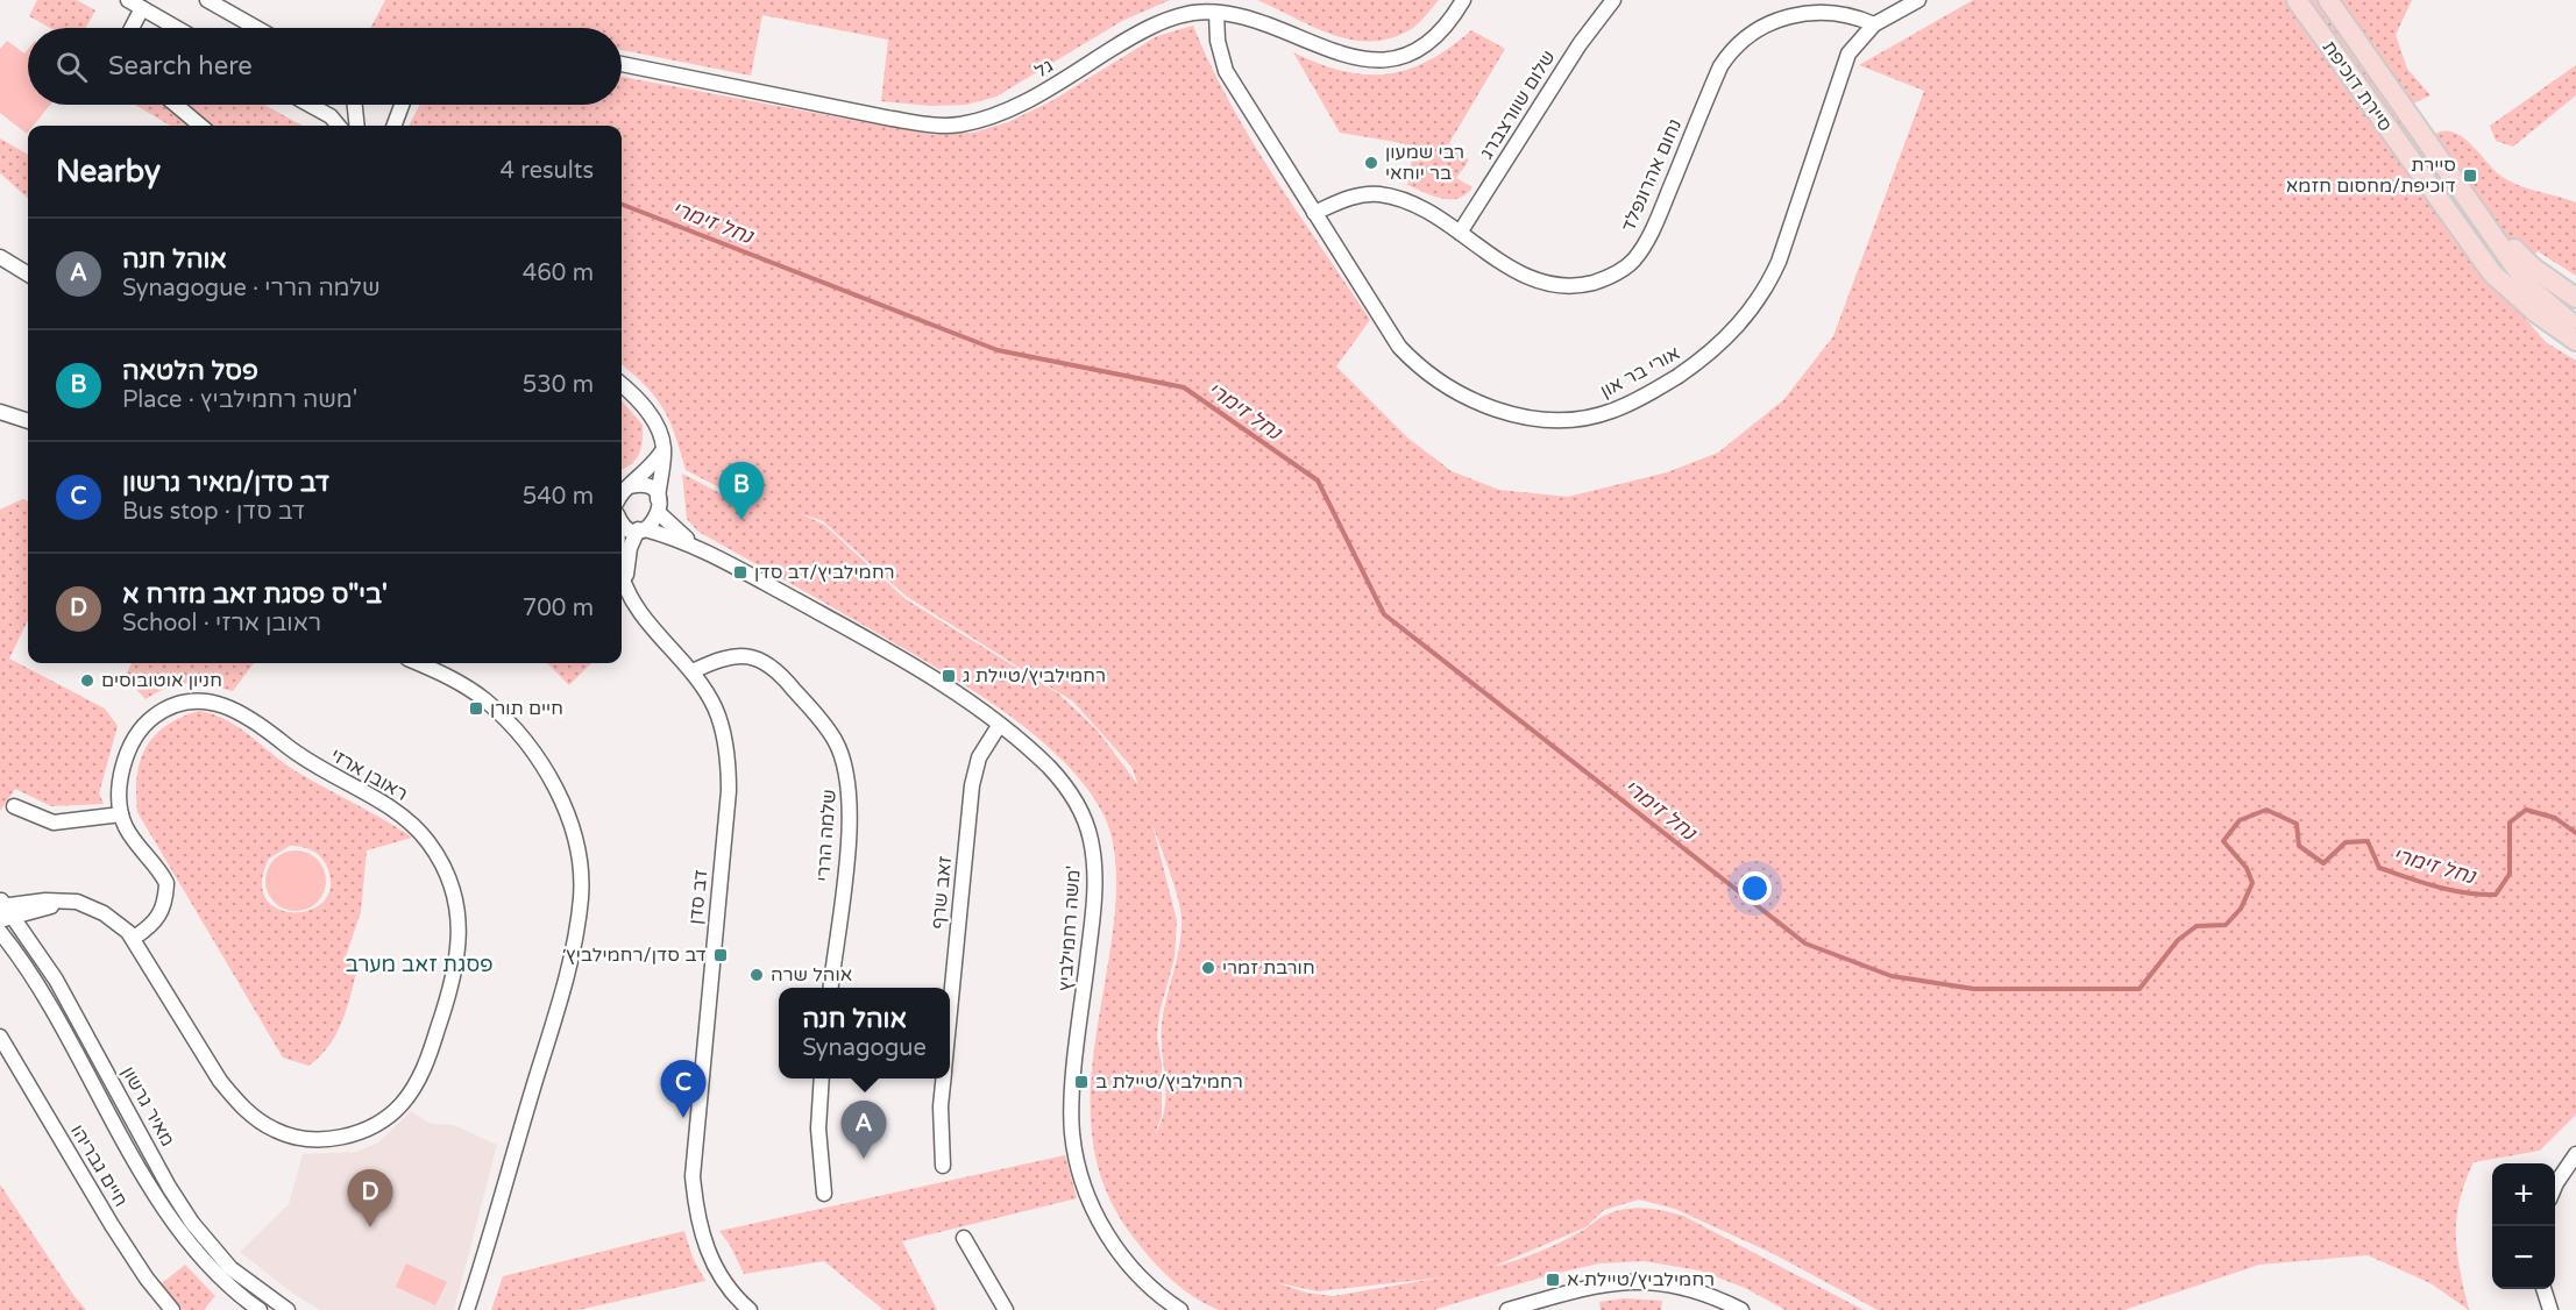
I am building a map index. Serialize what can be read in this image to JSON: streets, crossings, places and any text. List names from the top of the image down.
{
  "streets": {
    "main road": ["סיירת דוכיפת"],
    "street": [
      "גל",
      "שלום שוורצברג",
      "נחום אהרונפלד",
      "אורי בר און",
      "ראובן ארזי",
      "שלמה הררי",
      "זאב שרף",
      "דב סדן",
      "משה רחמילביץ'",
      "מאיר גרשון",
      "חיים גבריהו"
    ]
  },
  "crossings": [
    ["גל", "אורי בר און"],
    ["שלום שוורצברג", "נחום אהרונפלד"],
    ["נחום אהרונפלד", "אורי בר און"],
    ["ראובן ארזי", "מאיר גרשון"],
    ["שלמה הררי", "דב סדן"],
    ["זאב שרף", "משה רחמילביץ'"]
  ],
  "districts": ["פסגת זאב מערב"],
  "water": ["נחל זימרי"],
  "places": {
    "other": [
      "רבי שמעון בר יוחאי",
      "חניון אוטובוסים",
      "חורבת זמרי",
      "אוהל שרה"
    ],
    "transit": [
      "סיירת דוכיפת/מחסום חזמא",
      "רחמילביץ/דב סדן",
      "רחמילביץ/טיילת ג",
      "חיים תורן",
      "דב סדן/רחמילביץ׳",
      "רחמילביץ/טיילת ב",
      "רחמילביץ/טיילת א"
    ]
  },
  "page": {
    "search": "Search here",
    "heading": ["Nearby", "4 results"],
    "list": [
      {
        "mark": "A",
        "name": "אוהל חנה",
        "note": "Synagogue · שלמה הררי",
        "value": "460 m"
      },
      {
        "mark": "B",
        "name": "פסל הלטאה",
        "note": "Place · משה רחמילביץ'",
        "value": "530 m"
      },
      {
        "mark": "C",
        "name": "דב סדן/מאיר גרשון",
        "note": "Bus stop · דב סדן",
        "value": "540 m"
      },
      {
        "mark": "D",
        "name": "בי\"ס פסגת זאב מזרח א'",
        "note": "School · ראובן ארזי",
        "value": "700 m"
      }
    ],
    "pins": [
      "B",
      "C",
      "A",
      "D"
    ],
    "popup": ["אוהל חנה", "Synagogue"],
    "map_buttons": ["+", "−"]
  }
}
